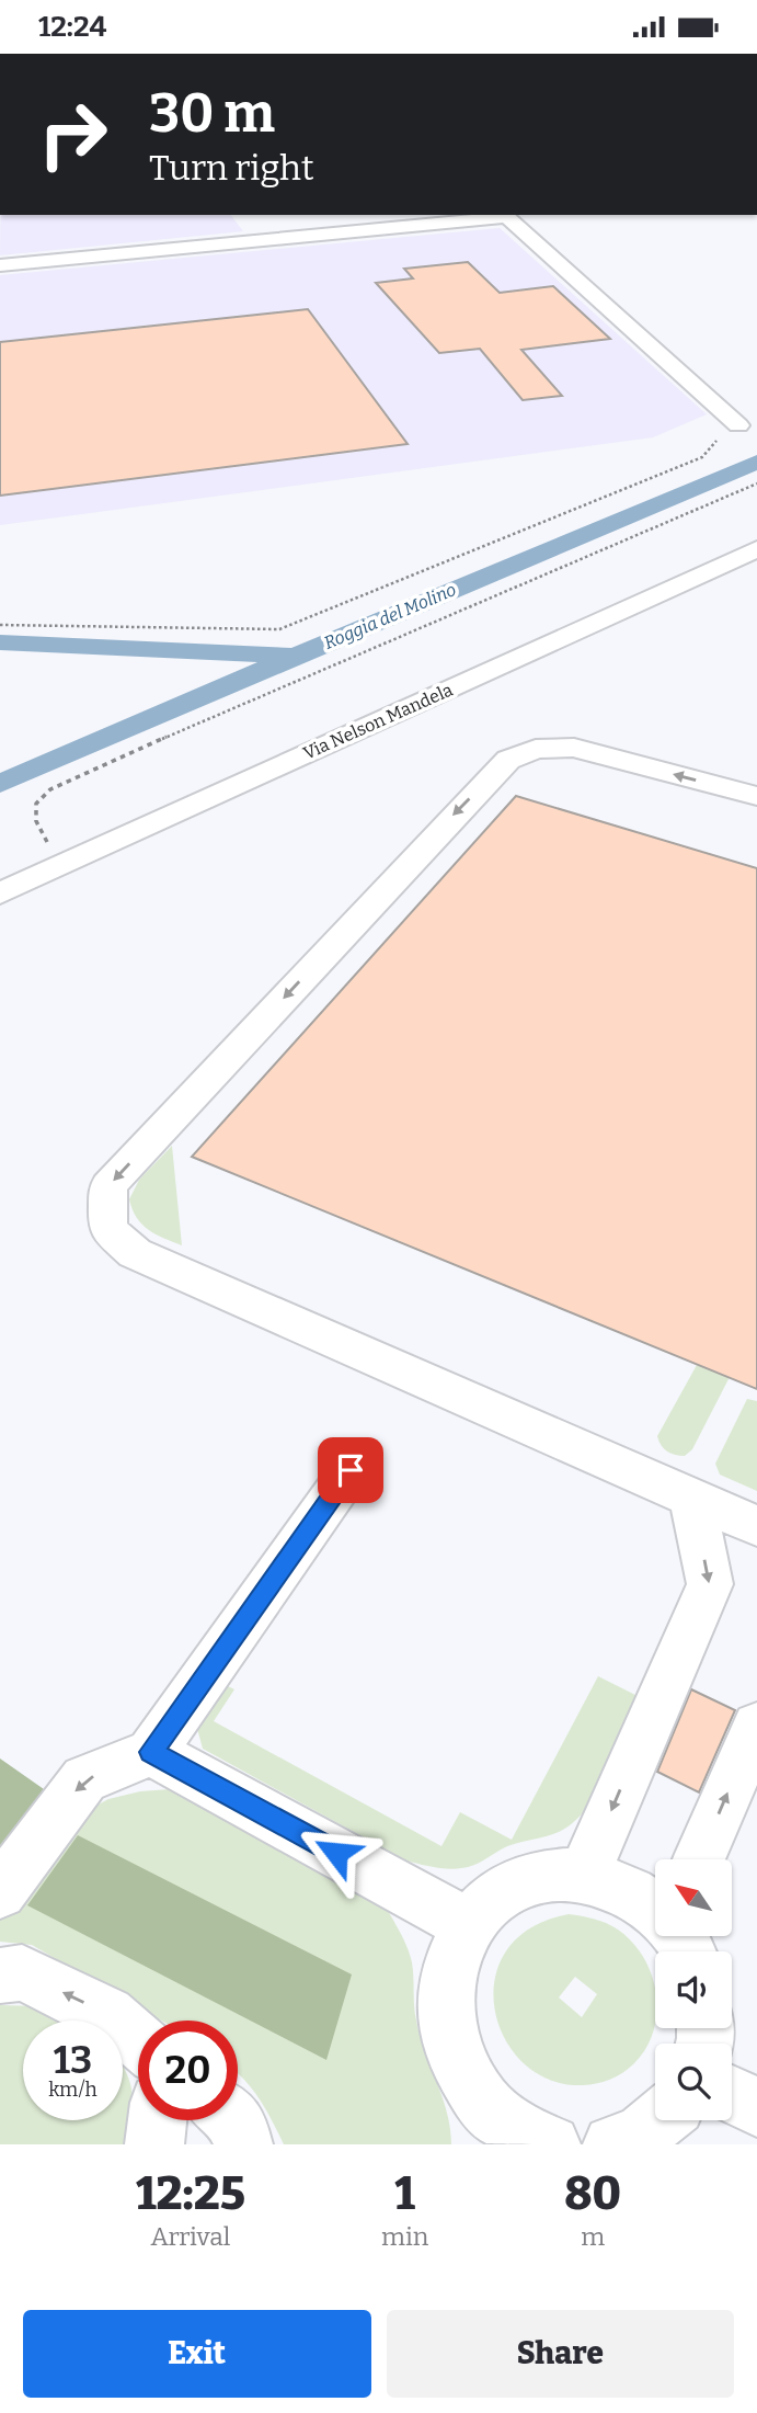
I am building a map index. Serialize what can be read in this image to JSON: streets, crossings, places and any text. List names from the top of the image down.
{
  "streets": {
    "street": ["Via Nelson Mandela"]
  },
  "water": ["Roggia del Molino"],
  "north": "top left",
  "page": {
    "status": "12:24",
    "turn": ["30 m", "Turn right"],
    "speed": "13 km/h",
    "limit": "20",
    "eta": [
      "12:25",
      "Arrival",
      "1",
      "min",
      "80",
      "m"
    ],
    "buttons": ["Exit", "Share"]
  }
}
